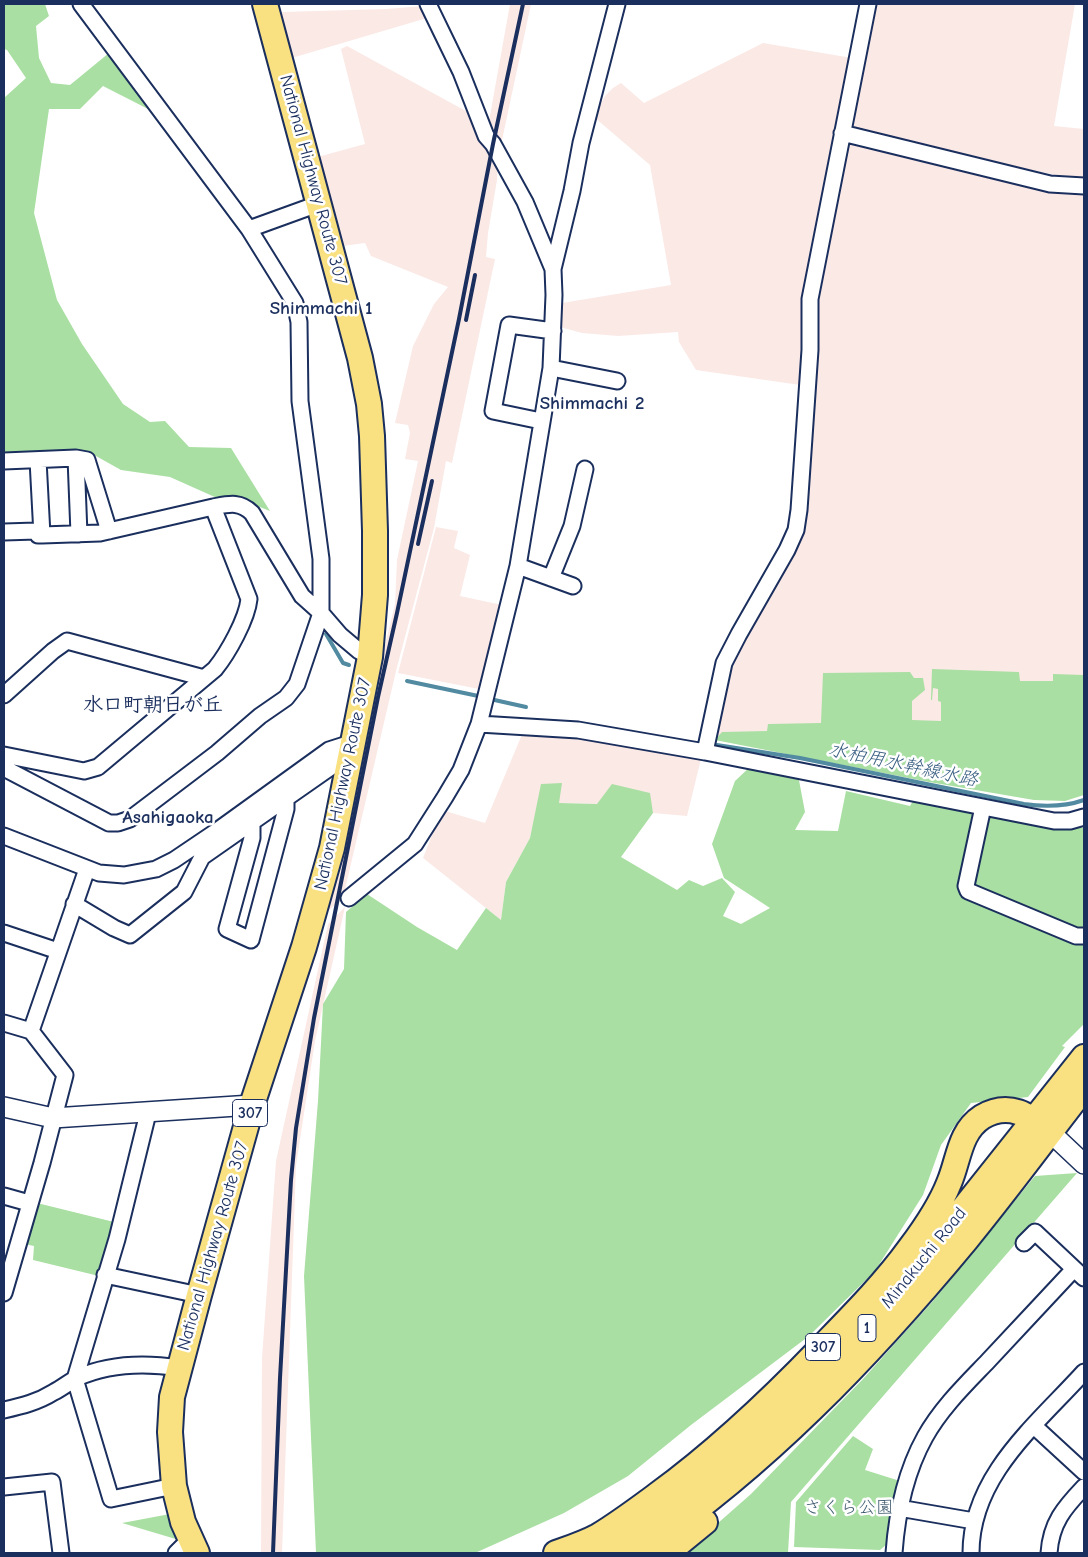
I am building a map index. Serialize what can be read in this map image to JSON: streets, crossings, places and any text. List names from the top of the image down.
{
  "streets": {
    "highway": [
      "National Highway Route 307",
      "307",
      "Minakuchi Road",
      "1"
    ]
  },
  "crossings": [
    ["307", "Minakuchi Road"]
  ],
  "districts": [
    "Shimmachi 1",
    "Shimmachi 2",
    "水口町朝日が丘",
    "Asahigaoka"
  ],
  "water": ["水柏用水幹線水路"],
  "parks": ["さくら公園"]
}
